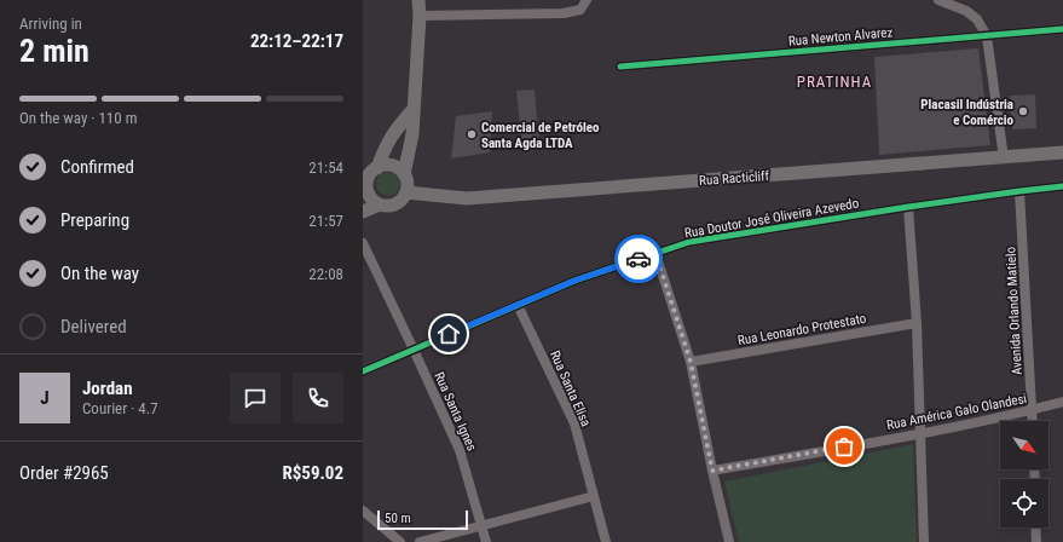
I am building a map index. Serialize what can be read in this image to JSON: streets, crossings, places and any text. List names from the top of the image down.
{
  "streets": {
    "street": [
      "Rua Newton Alvarez",
      "Rua Racticliff",
      "Rua Doutor José Oliveira Azevedo",
      "Avenida Orlando Matielo",
      "Rua Leonardo Protestato",
      "Rua Santa Elisa",
      "Rua Santa Ignes",
      "Rua América Galo Olandesi"
    ]
  },
  "crossings": [
    ["Rua Doutor José Oliveira Azevedo", "Avenida Orlando Matielo"],
    ["Rua Doutor José Oliveira Azevedo", "Rua Santa Elisa"],
    ["Rua Doutor José Oliveira Azevedo", "Rua Santa Ignes"],
    ["Avenida Orlando Matielo", "Rua América Galo Olandesi"]
  ],
  "districts": ["PRATINHA"],
  "places": ["Placasil Indústria e Comércio", "Comercial de Petróleo Santa Agda LTDA"],
  "scale_bar": "50 m",
  "north": "bottom right",
  "page": {
    "heading": ["2 min", "Arriving in", "22:12–22:17"],
    "panel": [
      "Jordan",
      "Courier · 4.7",
      "Order #2965",
      "R$59.02"
    ],
    "bar": "On the way · 110 m",
    "list": [
      ["Confirmed", "21:54"],
      ["Preparing", "21:57"],
      ["On the way", "22:08"],
      "Delivered"
    ],
    "round": "J",
    "scale": "50 m"
  }
}
